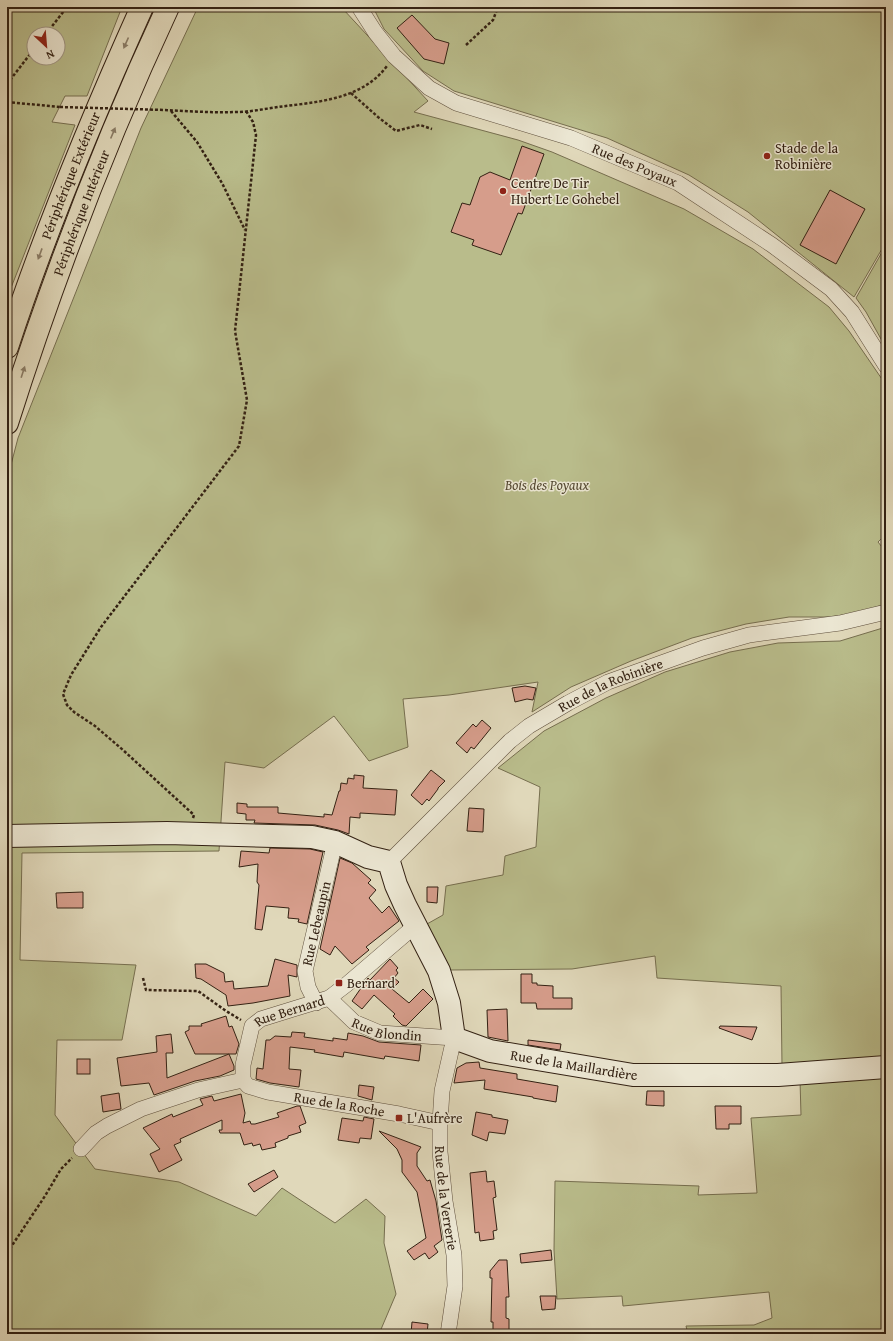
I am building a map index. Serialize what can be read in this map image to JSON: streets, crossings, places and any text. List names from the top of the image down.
{
  "streets": {
    "highway": ["Périphérique Extérieur", "Périphérique Intérieur"],
    "street": [
      "Rue des Poyaux",
      "Rue de la Robinière",
      "Rue Lebeaupin",
      "Rue Bernard",
      "Rue Blondin",
      "Rue de la Maillardière",
      "Rue de la Roche",
      "Rue de la Verrerie"
    ]
  },
  "crossings": [
    ["Rue Lebeaupin", "Rue Bernard"],
    ["Rue Lebeaupin", "Rue Blondin"],
    ["Rue Bernard", "Rue Blondin"],
    ["Rue Bernard", "Rue de la Roche"],
    ["Rue Blondin", "Rue de la Maillardière"],
    ["Rue Blondin", "Rue de la Verrerie"],
    ["Rue de la Maillardière", "Rue de la Verrerie"],
    ["Rue de la Roche", "Rue de la Verrerie"]
  ],
  "one_way": ["Périphérique Extérieur", "Périphérique Intérieur"],
  "parks": ["Bois des Poyaux"],
  "places": {
    "other": ["Stade de la Robinière", "Centre De Tir Hubert Le Gohebel"],
    "transit": ["Bernard", "L'Aufrère"]
  },
  "north": "bottom right"
}
